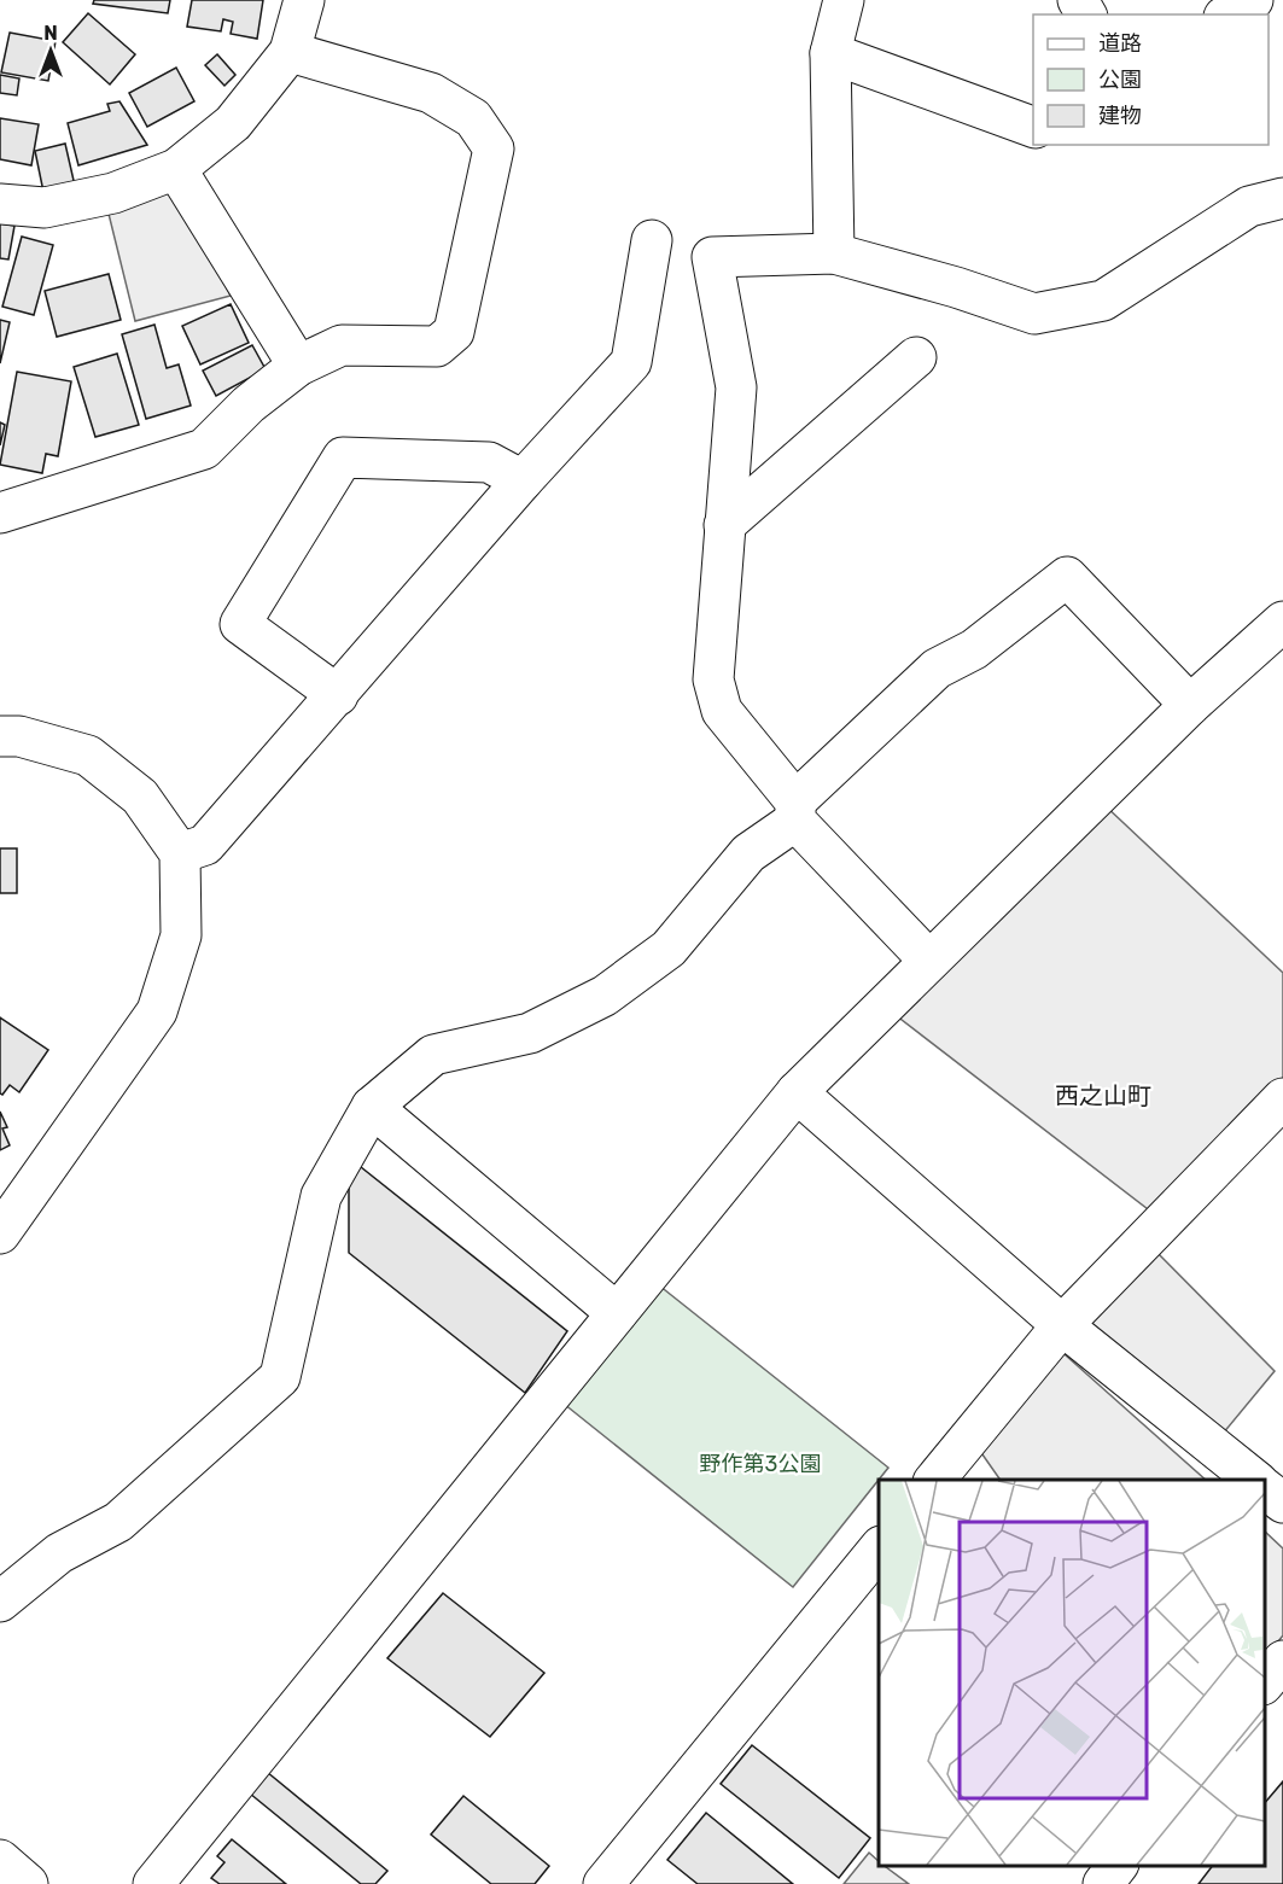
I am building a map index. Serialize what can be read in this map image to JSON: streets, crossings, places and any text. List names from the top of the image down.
{
  "districts": ["西之山町"],
  "parks": ["野作第3公園"],
  "legend": ["道路", "公園", "建物"],
  "north": "top"
}
